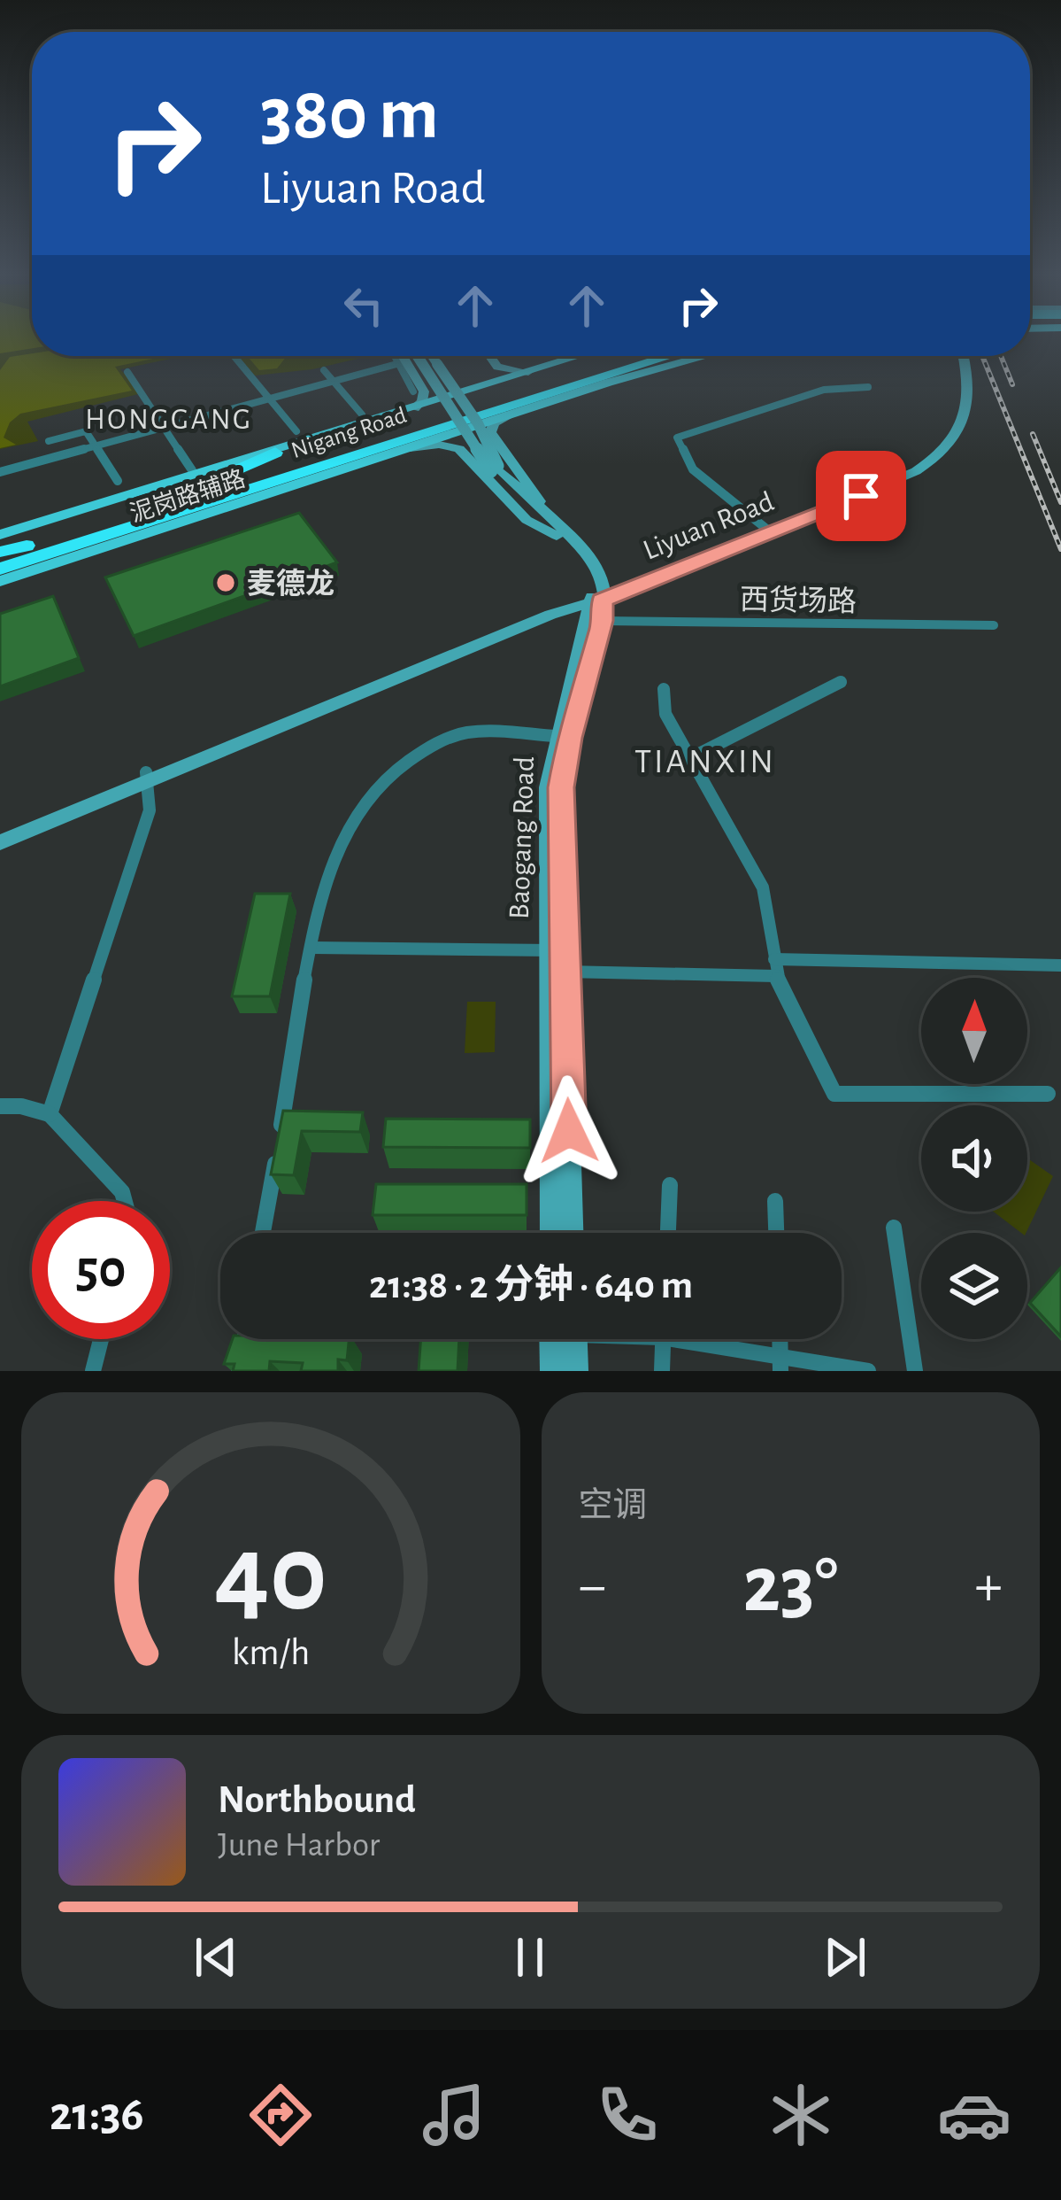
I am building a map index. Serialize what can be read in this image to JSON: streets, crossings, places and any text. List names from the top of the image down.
{
  "streets": {
    "highway": ["Nigang Road"],
    "main road": ["泥岗路辅路", "Liyuan Road", "Baogang Road"],
    "street": ["西货场路"]
  },
  "crossings": [
    ["Liyuan Road", "西货场路"],
    ["Liyuan Road", "Baogang Road"],
    ["西货场路", "Baogang Road"]
  ],
  "districts": ["HONGGANG", "TIANXIN"],
  "places": ["麦德龙"],
  "north": "top",
  "page": {
    "turn": ["380 m", "Liyuan Road"],
    "limit": "50",
    "trip": "21:38 · 2 分钟 · 640 m",
    "tile": "空调",
    "heat": ["−", "23°", "+"],
    "song": ["Northbound", "June Harbor"],
    "tabs": "21:36",
    "gauge": ["40", "km/h"]
  }
}
